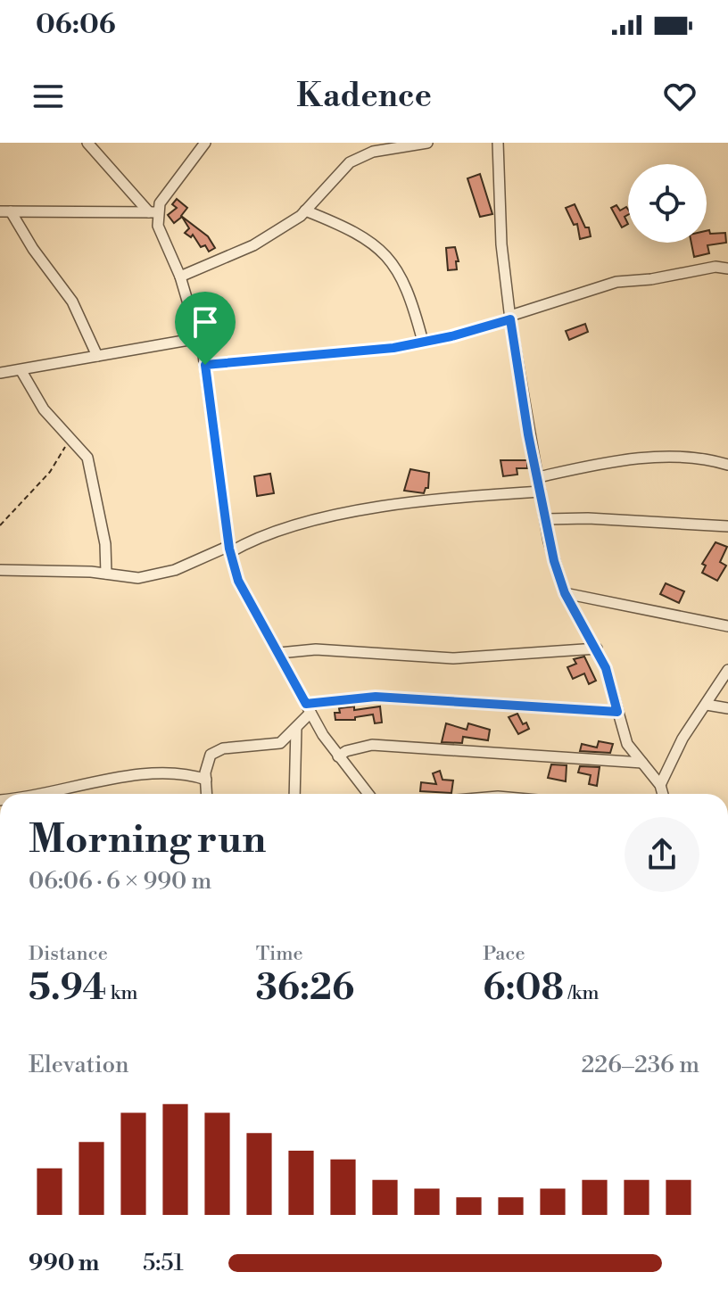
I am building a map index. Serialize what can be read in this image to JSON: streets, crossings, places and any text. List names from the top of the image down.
{
  "page": {
    "status": "06:06",
    "header": "Kadence",
    "heading": ["Morning run", "06:06 · 6 × 990 m"],
    "stats": [
      ["Distance", "5.94 km"],
      ["Time", "36:26"],
      ["Pace", "6:08 /km"]
    ],
    "chart": ["Elevation", "226–236 m"],
    "list": [
      {
        "name": "990 m",
        "note": "5:51"
      }
    ]
  }
}
